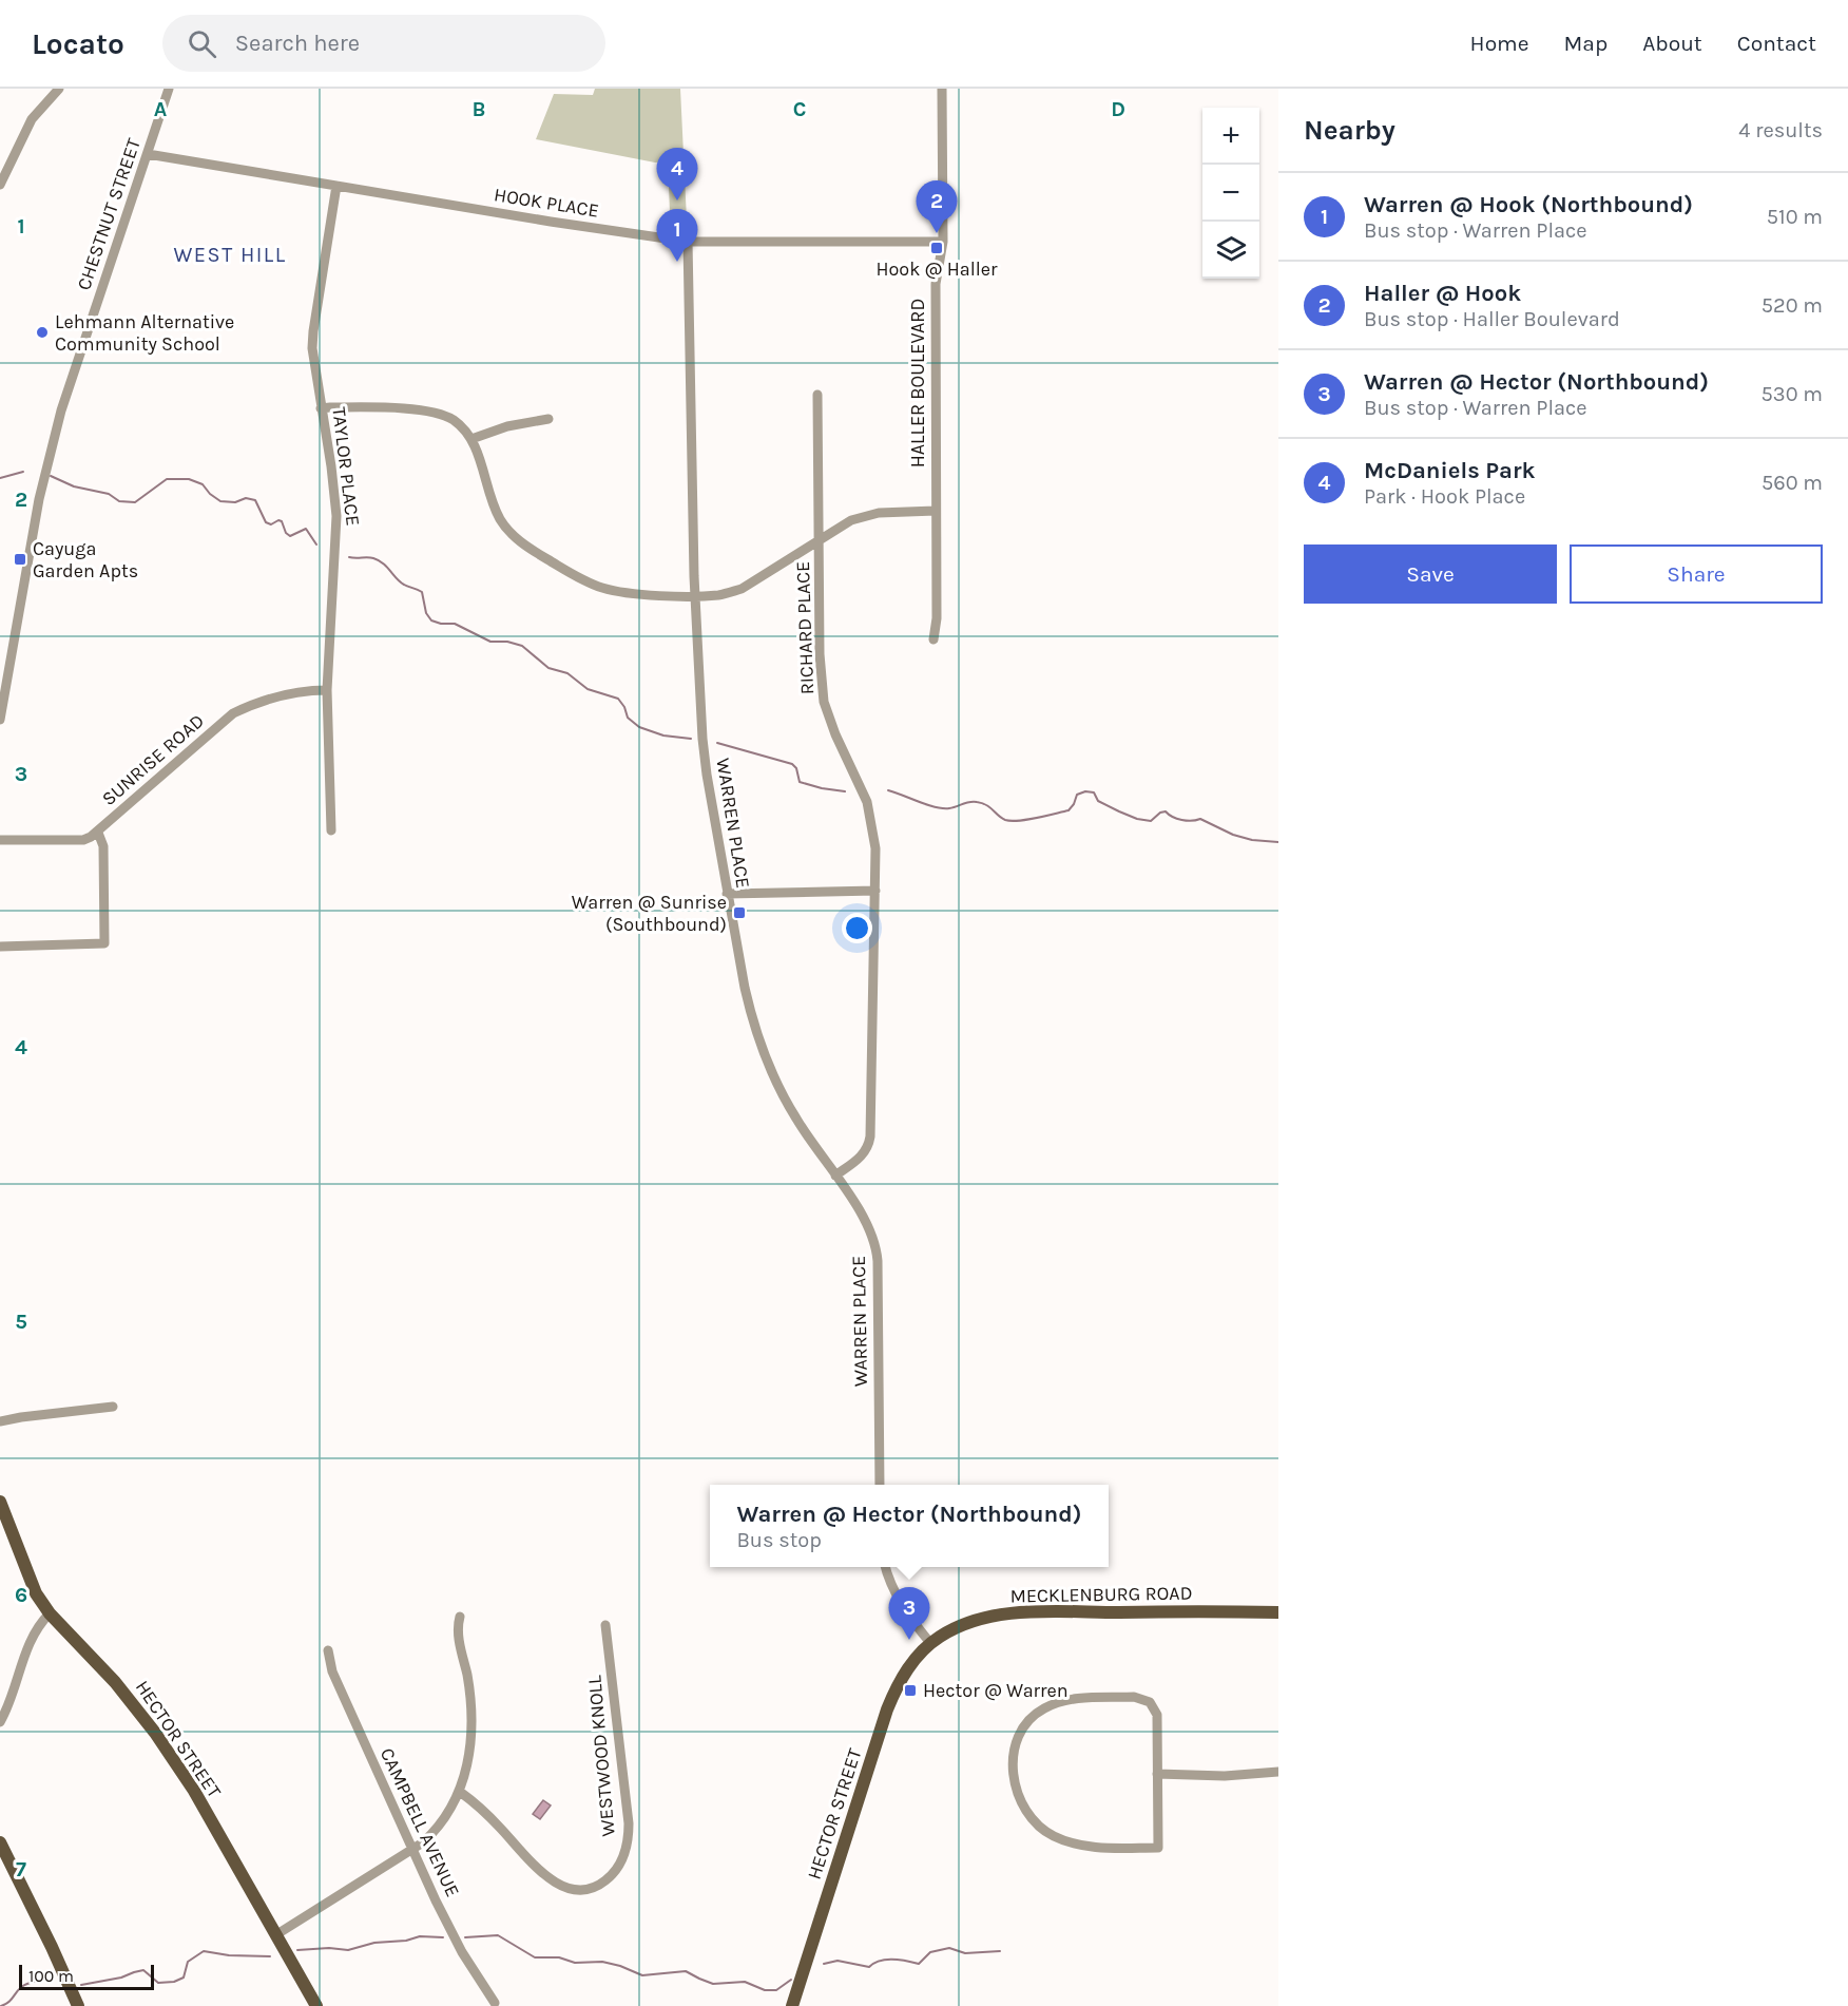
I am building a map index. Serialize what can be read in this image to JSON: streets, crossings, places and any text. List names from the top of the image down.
{
  "streets": {
    "main road": ["MECKLENBURG ROAD", "HECTOR STREET"],
    "street": [
      "HOOK PLACE",
      "CHESTNUT STREET",
      "HALLER BOULEVARD",
      "TAYLOR PLACE",
      "RICHARD PLACE",
      "SUNRISE ROAD",
      "WARREN PLACE",
      "WESTWOOD KNOLL",
      "CAMPBELL AVENUE"
    ]
  },
  "crossings": [
    ["HOOK PLACE", "CHESTNUT STREET"],
    ["HOOK PLACE", "HALLER BOULEVARD"],
    ["HOOK PLACE", "TAYLOR PLACE"],
    ["HOOK PLACE", "WARREN PLACE"],
    ["TAYLOR PLACE", "SUNRISE ROAD"],
    ["RICHARD PLACE", "WARREN PLACE"],
    ["MECKLENBURG ROAD", "HECTOR STREET"]
  ],
  "districts": ["WEST HILL"],
  "places": {
    "transit": [
      "Hook @ Haller",
      "Cayuga Garden Apts",
      "Warren @ Sunrise (Southbound)",
      "Hector @ Warren"
    ],
    "other": ["Lehmann Alternative Community School"]
  },
  "scale_bar": "100 m",
  "page": {
    "header": "Locato",
    "search": "Search here",
    "nav": [
      "Home",
      "Map",
      "About",
      "Contact"
    ],
    "heading": ["Nearby", "4 results"],
    "map_buttons": ["+", "−"],
    "pins": [
      "4",
      "2",
      "1",
      "3"
    ],
    "list": [
      {
        "mark": "1",
        "name": "Warren @ Hook (Northbound)",
        "note": "Bus stop · Warren Place",
        "value": "510 m"
      },
      {
        "mark": "2",
        "name": "Haller @ Hook",
        "note": "Bus stop · Haller Boulevard",
        "value": "520 m"
      },
      {
        "mark": "3",
        "name": "Warren @ Hector (Northbound)",
        "note": "Bus stop · Warren Place",
        "value": "530 m"
      },
      {
        "mark": "4",
        "name": "McDaniels Park",
        "note": "Park · Hook Place",
        "value": "560 m"
      }
    ],
    "buttons": ["Save", "Share"],
    "popup": ["Warren @ Hector (Northbound)", "Bus stop"],
    "scale": "100 m"
  },
  "grid": {
    "columns": [
      "A",
      "B",
      "C",
      "D"
    ],
    "rows": [
      "1",
      "2",
      "3",
      "4",
      "5",
      "6",
      "7"
    ]
  }
}
